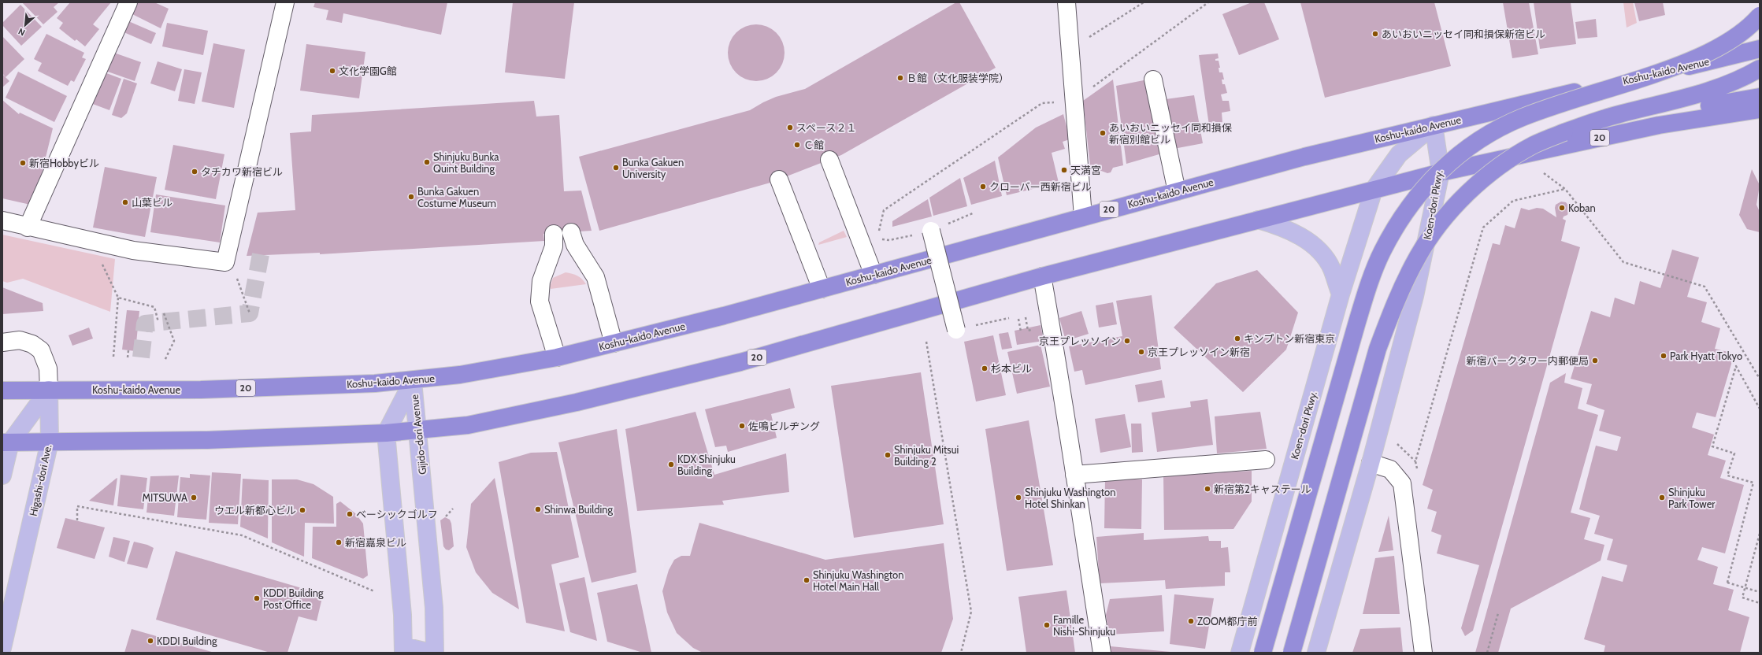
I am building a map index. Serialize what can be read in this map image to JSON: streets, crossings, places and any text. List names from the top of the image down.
{
  "streets": {
    "highway": ["Koshu-kaido Avenue", "20"],
    "main road": ["Koen-dori Pkwy.", "Gijido-dori Avenue", "Higashi-dori Ave."]
  },
  "crossings": [
    ["Koshu-kaido Avenue", "Koen-dori Pkwy."],
    ["Koshu-kaido Avenue", "Gijido-dori Avenue"],
    ["Koshu-kaido Avenue", "Higashi-dori Ave."],
    ["20", "Koen-dori Pkwy."],
    ["20", "Gijido-dori Avenue"],
    ["20", "Higashi-dori Ave."]
  ],
  "places": [
    "あいおいニッセイ同和損保新宿ビル",
    "文化学園G館",
    "Ｂ館（文化服装学院）",
    "スペース２１",
    "あいおいニッセイ同和損保 新宿別館ビル",
    "Ｃ館",
    "Shinjuku Bunka Quint Building",
    "新宿Hobbyビル",
    "Bunka Gakuen University",
    "天満宮",
    "タチカワ新宿ビル",
    "クローバー西新宿ビル",
    "Bunka Gakuen Costume Museum",
    "山葉ビル",
    "Koban",
    "キンプトン新宿東京",
    "京王プレッソイン",
    "京王プレッソイン新宿",
    "Park Hyatt Tokyo",
    "新宿パークタワー内郵便局",
    "杉本ビル",
    "佐鳴ビルヂング",
    "Shinjuku Mitsui Building 2",
    "KDX Shinjuku Building",
    "新宿第2キャステール",
    "MITSUWA",
    "Shinjuku Washington Hotel Shinkan",
    "Shinjuku Park Tower",
    "Shinwa Building",
    "ウエル新都心ビル",
    "ベーシックゴルフ",
    "新宿嘉泉ビル",
    "Shinjuku Washington Hotel Main Hall",
    "KDDI Building Post Office",
    "ZOOM都庁前",
    "Famille Nishi-Shinjuku",
    "KDDI Building"
  ],
  "north": "bottom left"
}
